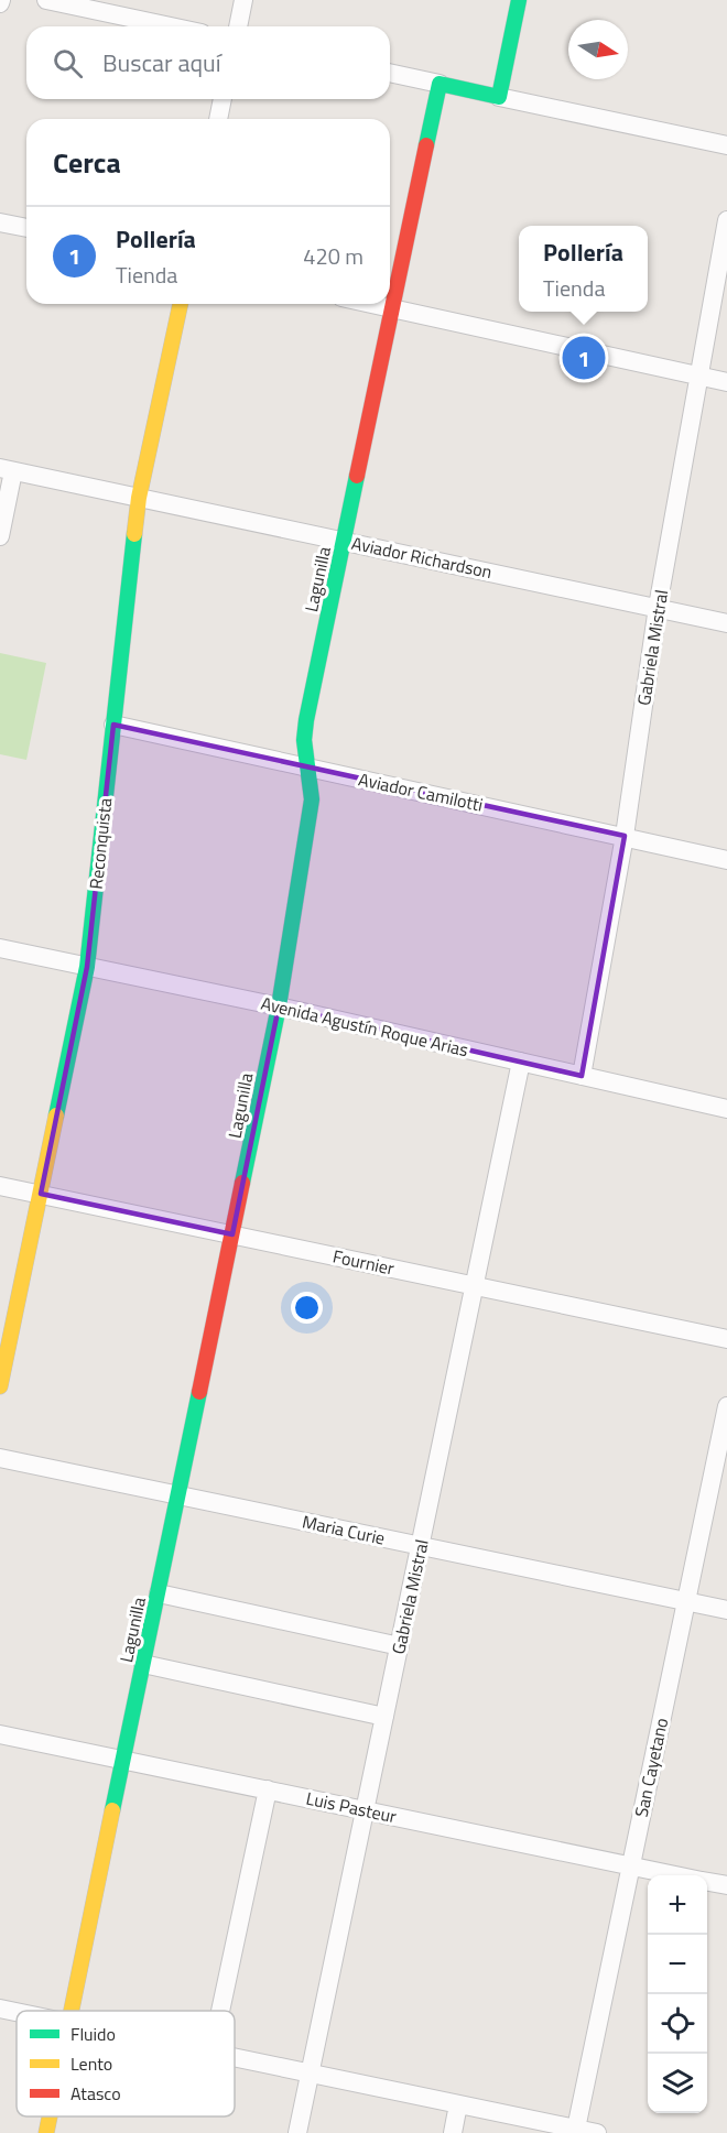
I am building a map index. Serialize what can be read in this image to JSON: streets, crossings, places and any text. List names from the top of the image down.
{
  "streets": {
    "main road": ["Lagunilla", "Reconquista"],
    "street": [
      "Aviador Richardson",
      "Gabriela Mistral",
      "Aviador Camilotti",
      "Avenida Agustín Roque Arias",
      "Fournier",
      "Maria Curie",
      "San Cayetano",
      "Luis Pasteur"
    ]
  },
  "crossings": [
    ["Aviador Richardson", "Lagunilla"],
    ["Aviador Richardson", "Gabriela Mistral"],
    ["Aviador Richardson", "Reconquista"],
    ["Lagunilla", "Aviador Camilotti"],
    ["Lagunilla", "Avenida Agustín Roque Arias"],
    ["Lagunilla", "Fournier"],
    ["Lagunilla", "Maria Curie"],
    ["Lagunilla", "Luis Pasteur"],
    ["Gabriela Mistral", "Aviador Camilotti"],
    ["Gabriela Mistral", "Avenida Agustín Roque Arias"],
    ["Gabriela Mistral", "Fournier"],
    ["Gabriela Mistral", "Maria Curie"],
    ["Gabriela Mistral", "Luis Pasteur"],
    ["Aviador Camilotti", "Reconquista"],
    ["Reconquista", "Avenida Agustín Roque Arias"],
    ["Reconquista", "Fournier"],
    ["Maria Curie", "San Cayetano"],
    ["San Cayetano", "Luis Pasteur"]
  ],
  "legend": ["Fluido", "Lento", "Atasco"],
  "north": "right",
  "page": {
    "search": "Buscar aquí",
    "heading": "Cerca",
    "list": [
      {
        "mark": "1",
        "name": "Pollería",
        "note": "Tienda",
        "value": "420 m"
      }
    ],
    "popup": ["Pollería", "Tienda"],
    "pins": "1",
    "map_buttons": ["+", "−"]
  }
}
